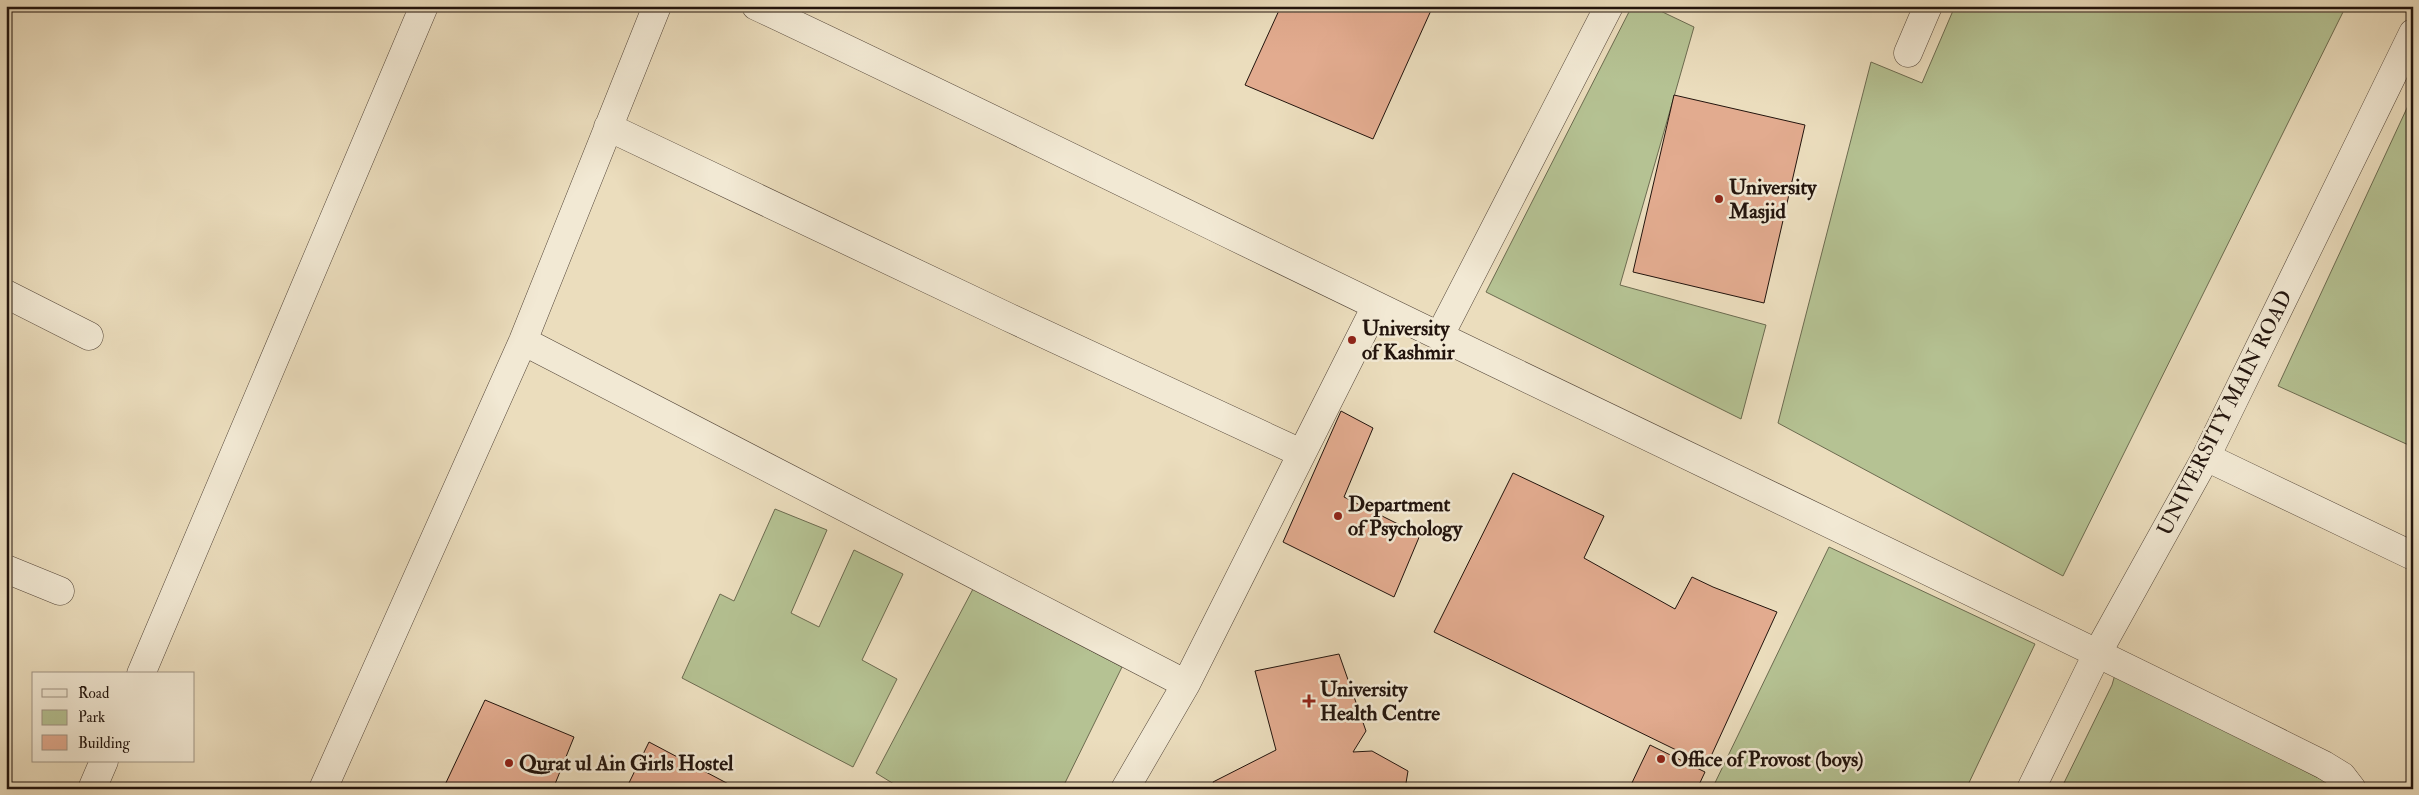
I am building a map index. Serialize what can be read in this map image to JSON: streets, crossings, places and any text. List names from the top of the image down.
{
  "streets": {
    "street": ["UNIVERSITY MAIN ROAD"]
  },
  "places": {
    "other": [
      "University Masjid",
      "University of Kashmir",
      "Department of Psychology",
      "Office of Provost (boys)",
      "Qurat ul Ain Girls Hostel"
    ],
    "health": ["University Health Centre"]
  },
  "legend": ["Road", "Park", "Building"]
}
